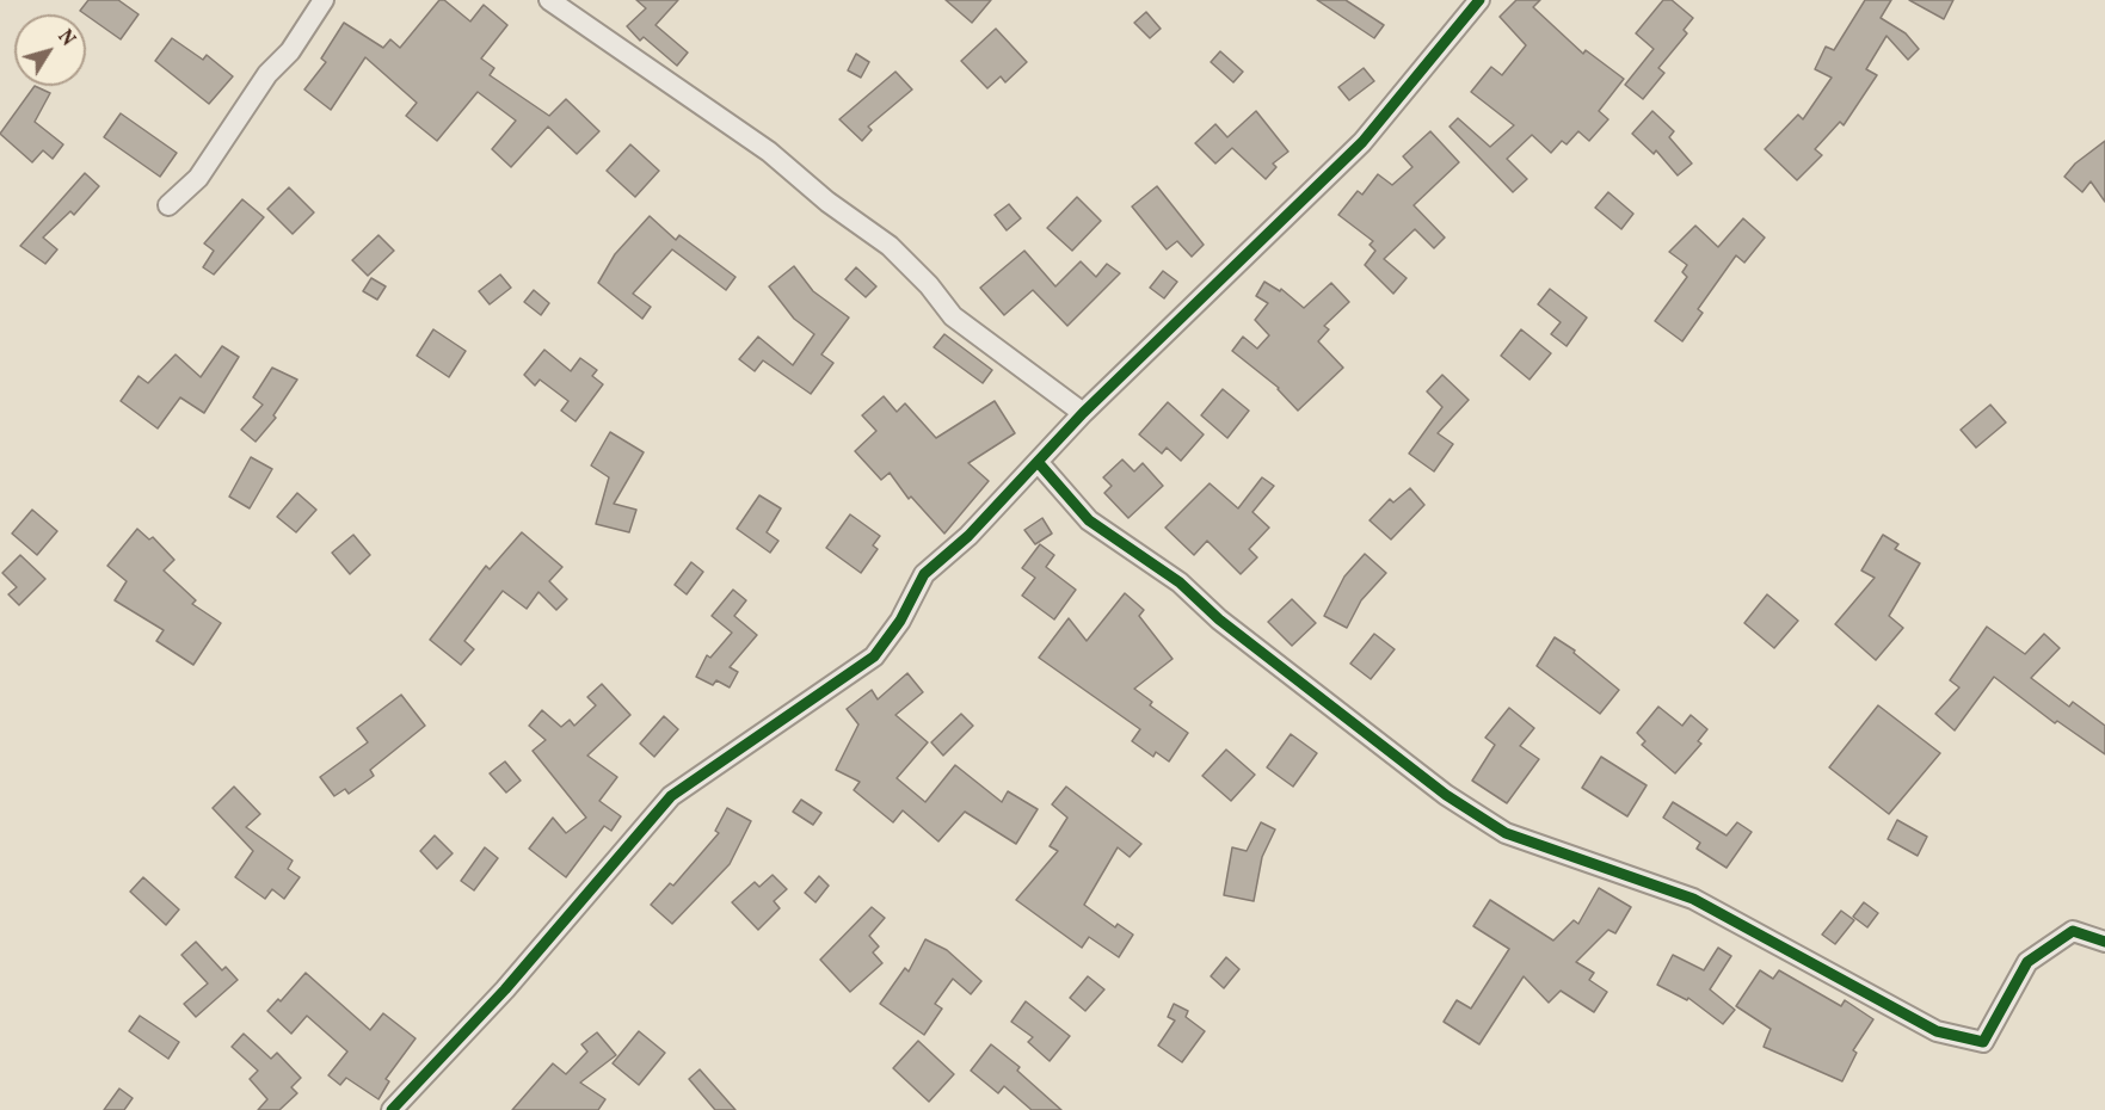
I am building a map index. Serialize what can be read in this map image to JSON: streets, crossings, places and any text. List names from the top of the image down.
{
  "north": "top right"
}
